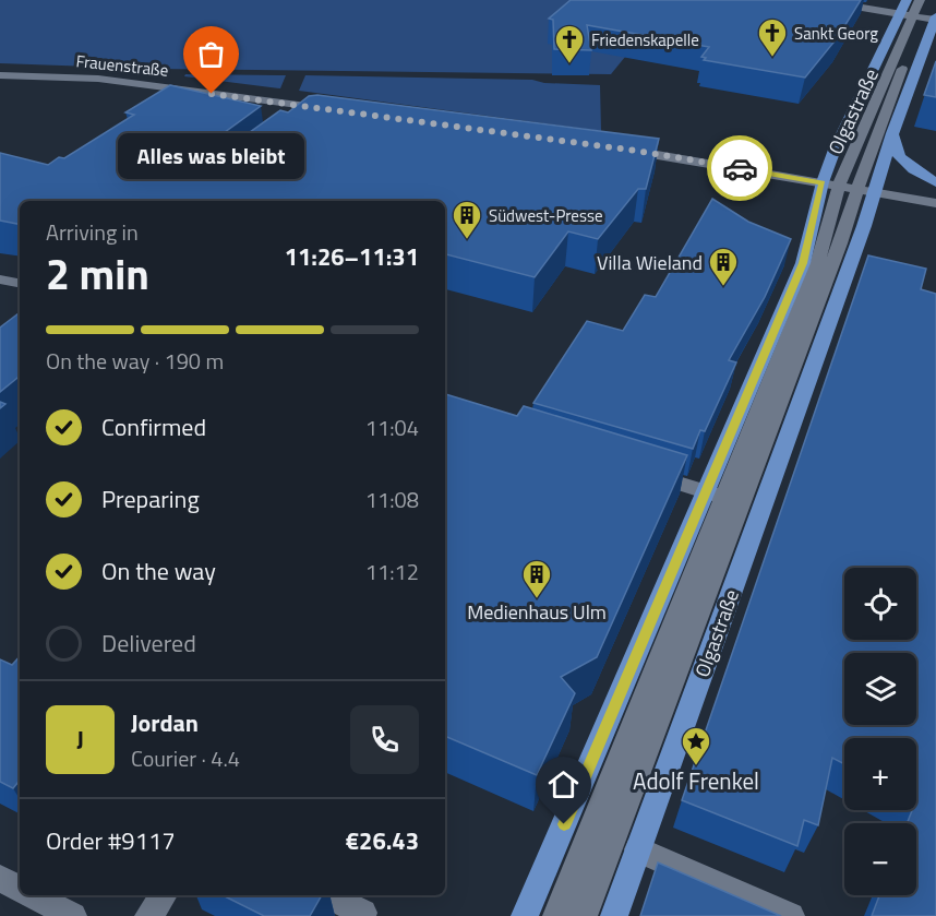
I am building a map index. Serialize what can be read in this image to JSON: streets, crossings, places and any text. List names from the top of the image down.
{
  "streets": {
    "main road": ["Olgastraße"],
    "street": ["Frauenstraße"]
  },
  "places": {
    "church": ["Sankt Georg", "Friedenskapelle"],
    "other": ["Alles was bleibt"],
    "building": ["Südwest-Presse", "Villa Wieland", "Medienhaus Ulm"],
    "place": ["Adolf Frenkel"]
  },
  "page": {
    "bubble": "Alles was bleibt",
    "heading": ["2 min", "Arriving in", "11:26–11:31"],
    "panel": [
      "Jordan",
      "Courier · 4.4",
      "Order #9117",
      "€26.43"
    ],
    "bar": "On the way · 190 m",
    "list": [
      ["Confirmed", "11:04"],
      ["Preparing", "11:08"],
      ["On the way", "11:12"],
      "Delivered"
    ],
    "map_buttons": ["+", "−"],
    "round": "J"
  }
}
